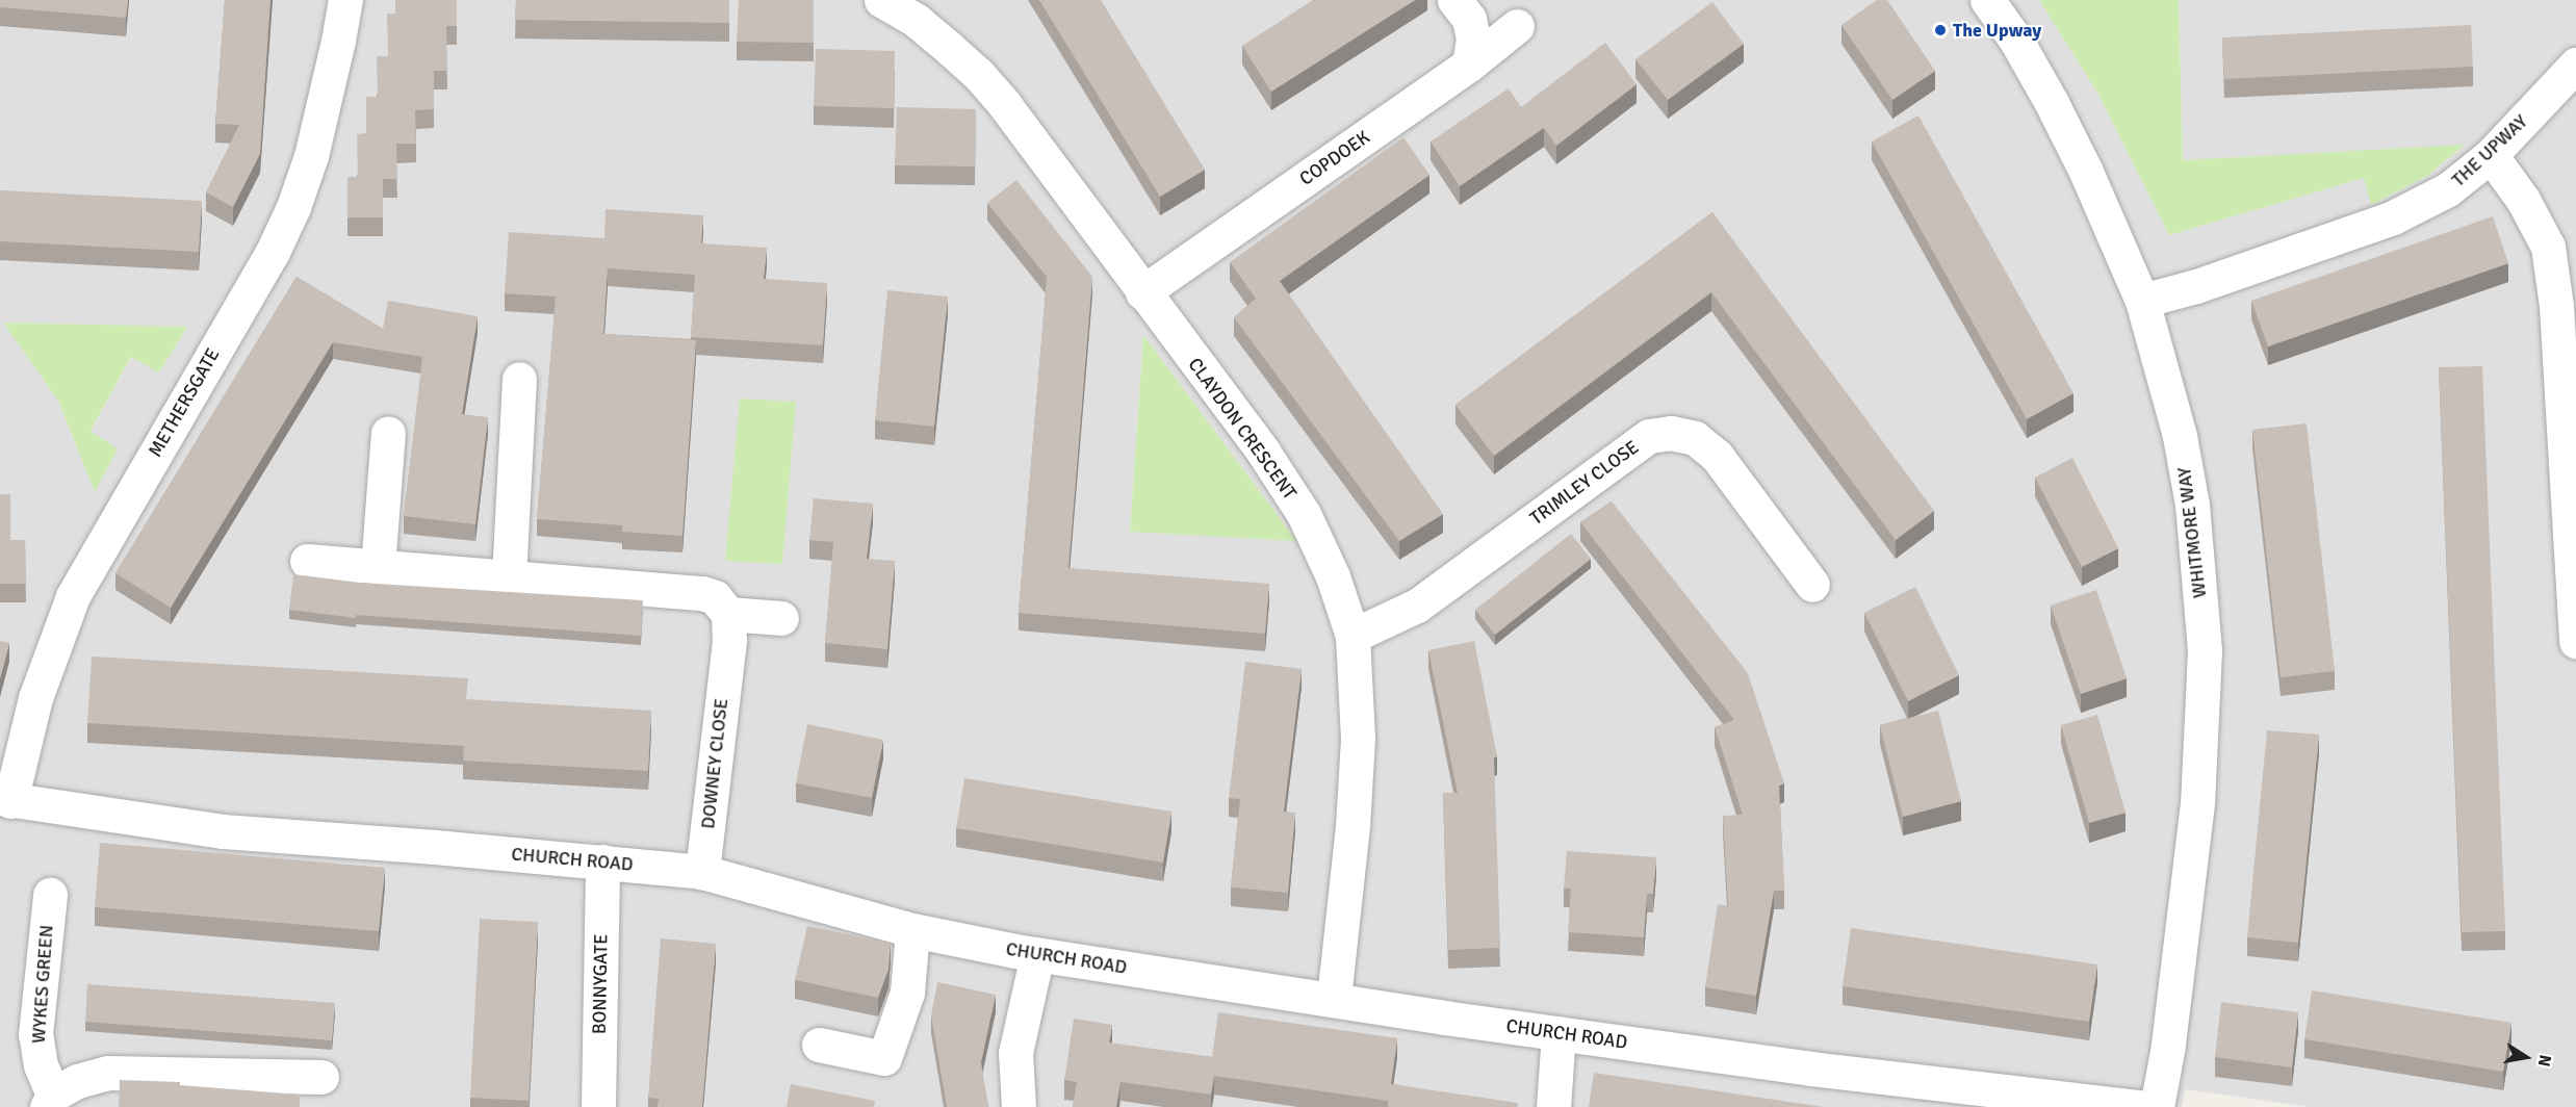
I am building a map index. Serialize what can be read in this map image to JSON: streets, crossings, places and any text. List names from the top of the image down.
{
  "streets": {
    "street": [
      "THE UPWAY",
      "COPDOEK",
      "METHERSGATE",
      "CLAYDON CRESCENT",
      "TRIMLEY CLOSE",
      "WHITMORE WAY",
      "DOWNEY CLOSE",
      "CHURCH ROAD",
      "WYKES GREEN",
      "BONNYGATE"
    ]
  },
  "crossings": [
    ["THE UPWAY", "WHITMORE WAY"],
    ["COPDOEK", "CLAYDON CRESCENT"],
    ["METHERSGATE", "CHURCH ROAD"],
    ["CLAYDON CRESCENT", "TRIMLEY CLOSE"],
    ["CLAYDON CRESCENT", "CHURCH ROAD"],
    ["DOWNEY CLOSE", "CHURCH ROAD"],
    ["CHURCH ROAD", "BONNYGATE"]
  ],
  "places": ["The Upway"],
  "north": "right"
}
